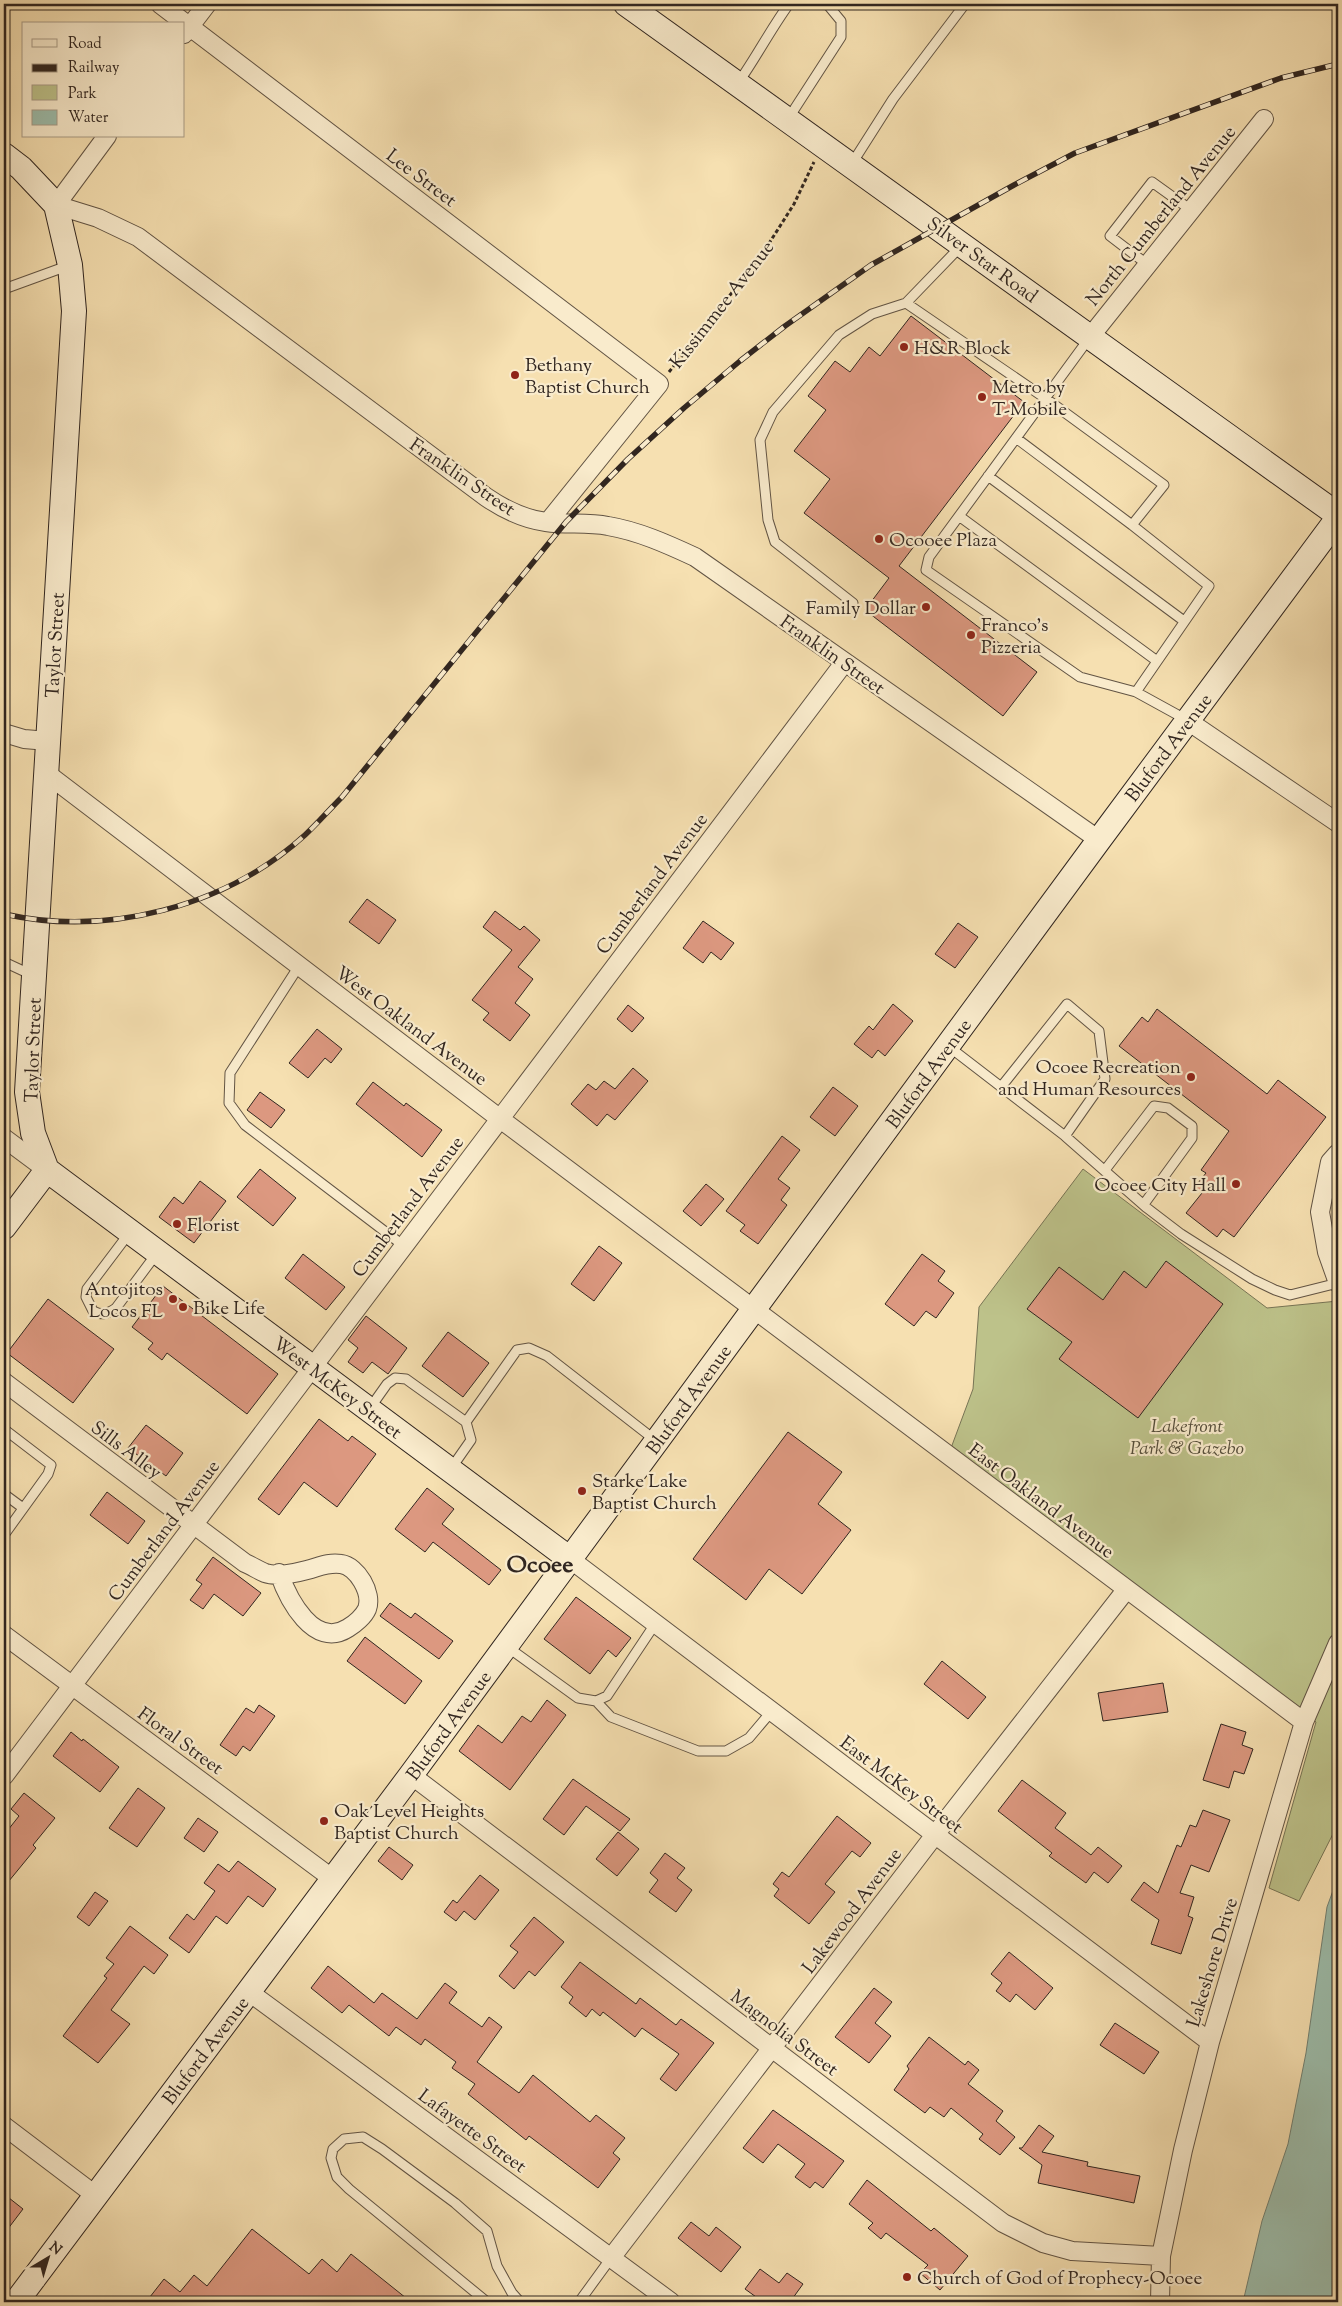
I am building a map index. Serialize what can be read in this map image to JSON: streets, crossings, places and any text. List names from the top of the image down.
{
  "streets": {
    "street": [
      "Lee Street",
      "North Cumberland Avenue",
      "Silver Star Road",
      "Kissimmee Avenue",
      "Franklin Street",
      "Taylor Street",
      "Bluford Avenue",
      "Cumberland Avenue",
      "West Oakland Avenue",
      "West McKey Street",
      "Sills Alley",
      "East Oakland Avenue",
      "Floral Street",
      "East McKey Street",
      "Lakewood Avenue",
      "Lakeshore Drive",
      "Magnolia Street",
      "Lafayette Street"
    ]
  },
  "crossings": [
    ["Lee Street", "Kissimmee Avenue"],
    ["North Cumberland Avenue", "Silver Star Road"],
    ["Silver Star Road", "Kissimmee Avenue"],
    ["Silver Star Road", "Bluford Avenue"],
    ["Kissimmee Avenue", "Franklin Street"],
    ["Franklin Street", "Taylor Street"],
    ["Franklin Street", "Bluford Avenue"],
    ["Franklin Street", "Cumberland Avenue"],
    ["Taylor Street", "West Oakland Avenue"],
    ["Taylor Street", "West McKey Street"],
    ["Bluford Avenue", "West Oakland Avenue"],
    ["Bluford Avenue", "West McKey Street"],
    ["Bluford Avenue", "East Oakland Avenue"],
    ["Bluford Avenue", "Floral Street"],
    ["Bluford Avenue", "East McKey Street"],
    ["Bluford Avenue", "Magnolia Street"],
    ["Bluford Avenue", "Lafayette Street"],
    ["Cumberland Avenue", "West Oakland Avenue"],
    ["Cumberland Avenue", "West McKey Street"],
    ["Cumberland Avenue", "Sills Alley"],
    ["Cumberland Avenue", "Floral Street"],
    ["West Oakland Avenue", "East Oakland Avenue"],
    ["West McKey Street", "East McKey Street"],
    ["East Oakland Avenue", "Lakewood Avenue"],
    ["East Oakland Avenue", "Lakeshore Drive"],
    ["East McKey Street", "Lakewood Avenue"],
    ["East McKey Street", "Lakeshore Drive"],
    ["Lakewood Avenue", "Magnolia Street"],
    ["Lakewood Avenue", "Lafayette Street"],
    ["Lakeshore Drive", "Magnolia Street"]
  ],
  "districts": ["Ocoee"],
  "parks": ["Lakefront Park & Gazebo"],
  "places": [
    "H&R Block",
    "Bethany Baptist Church",
    "Metro by T-Mobile",
    "Ocooee Plaza",
    "Family Dollar",
    "Franco's Pizzeria",
    "Ocoee Recreation and Human Resources",
    "Ocoee City Hall",
    "Florist",
    "Antojitos Locos FL",
    "Bike Life",
    "Starke Lake Baptist Church",
    "Oak Level Heights Baptist Church",
    "Church of God of Prophecy-Ocoee"
  ],
  "legend": [
    "Road",
    "Railway",
    "Park",
    "Water"
  ],
  "north": "top right"
}
